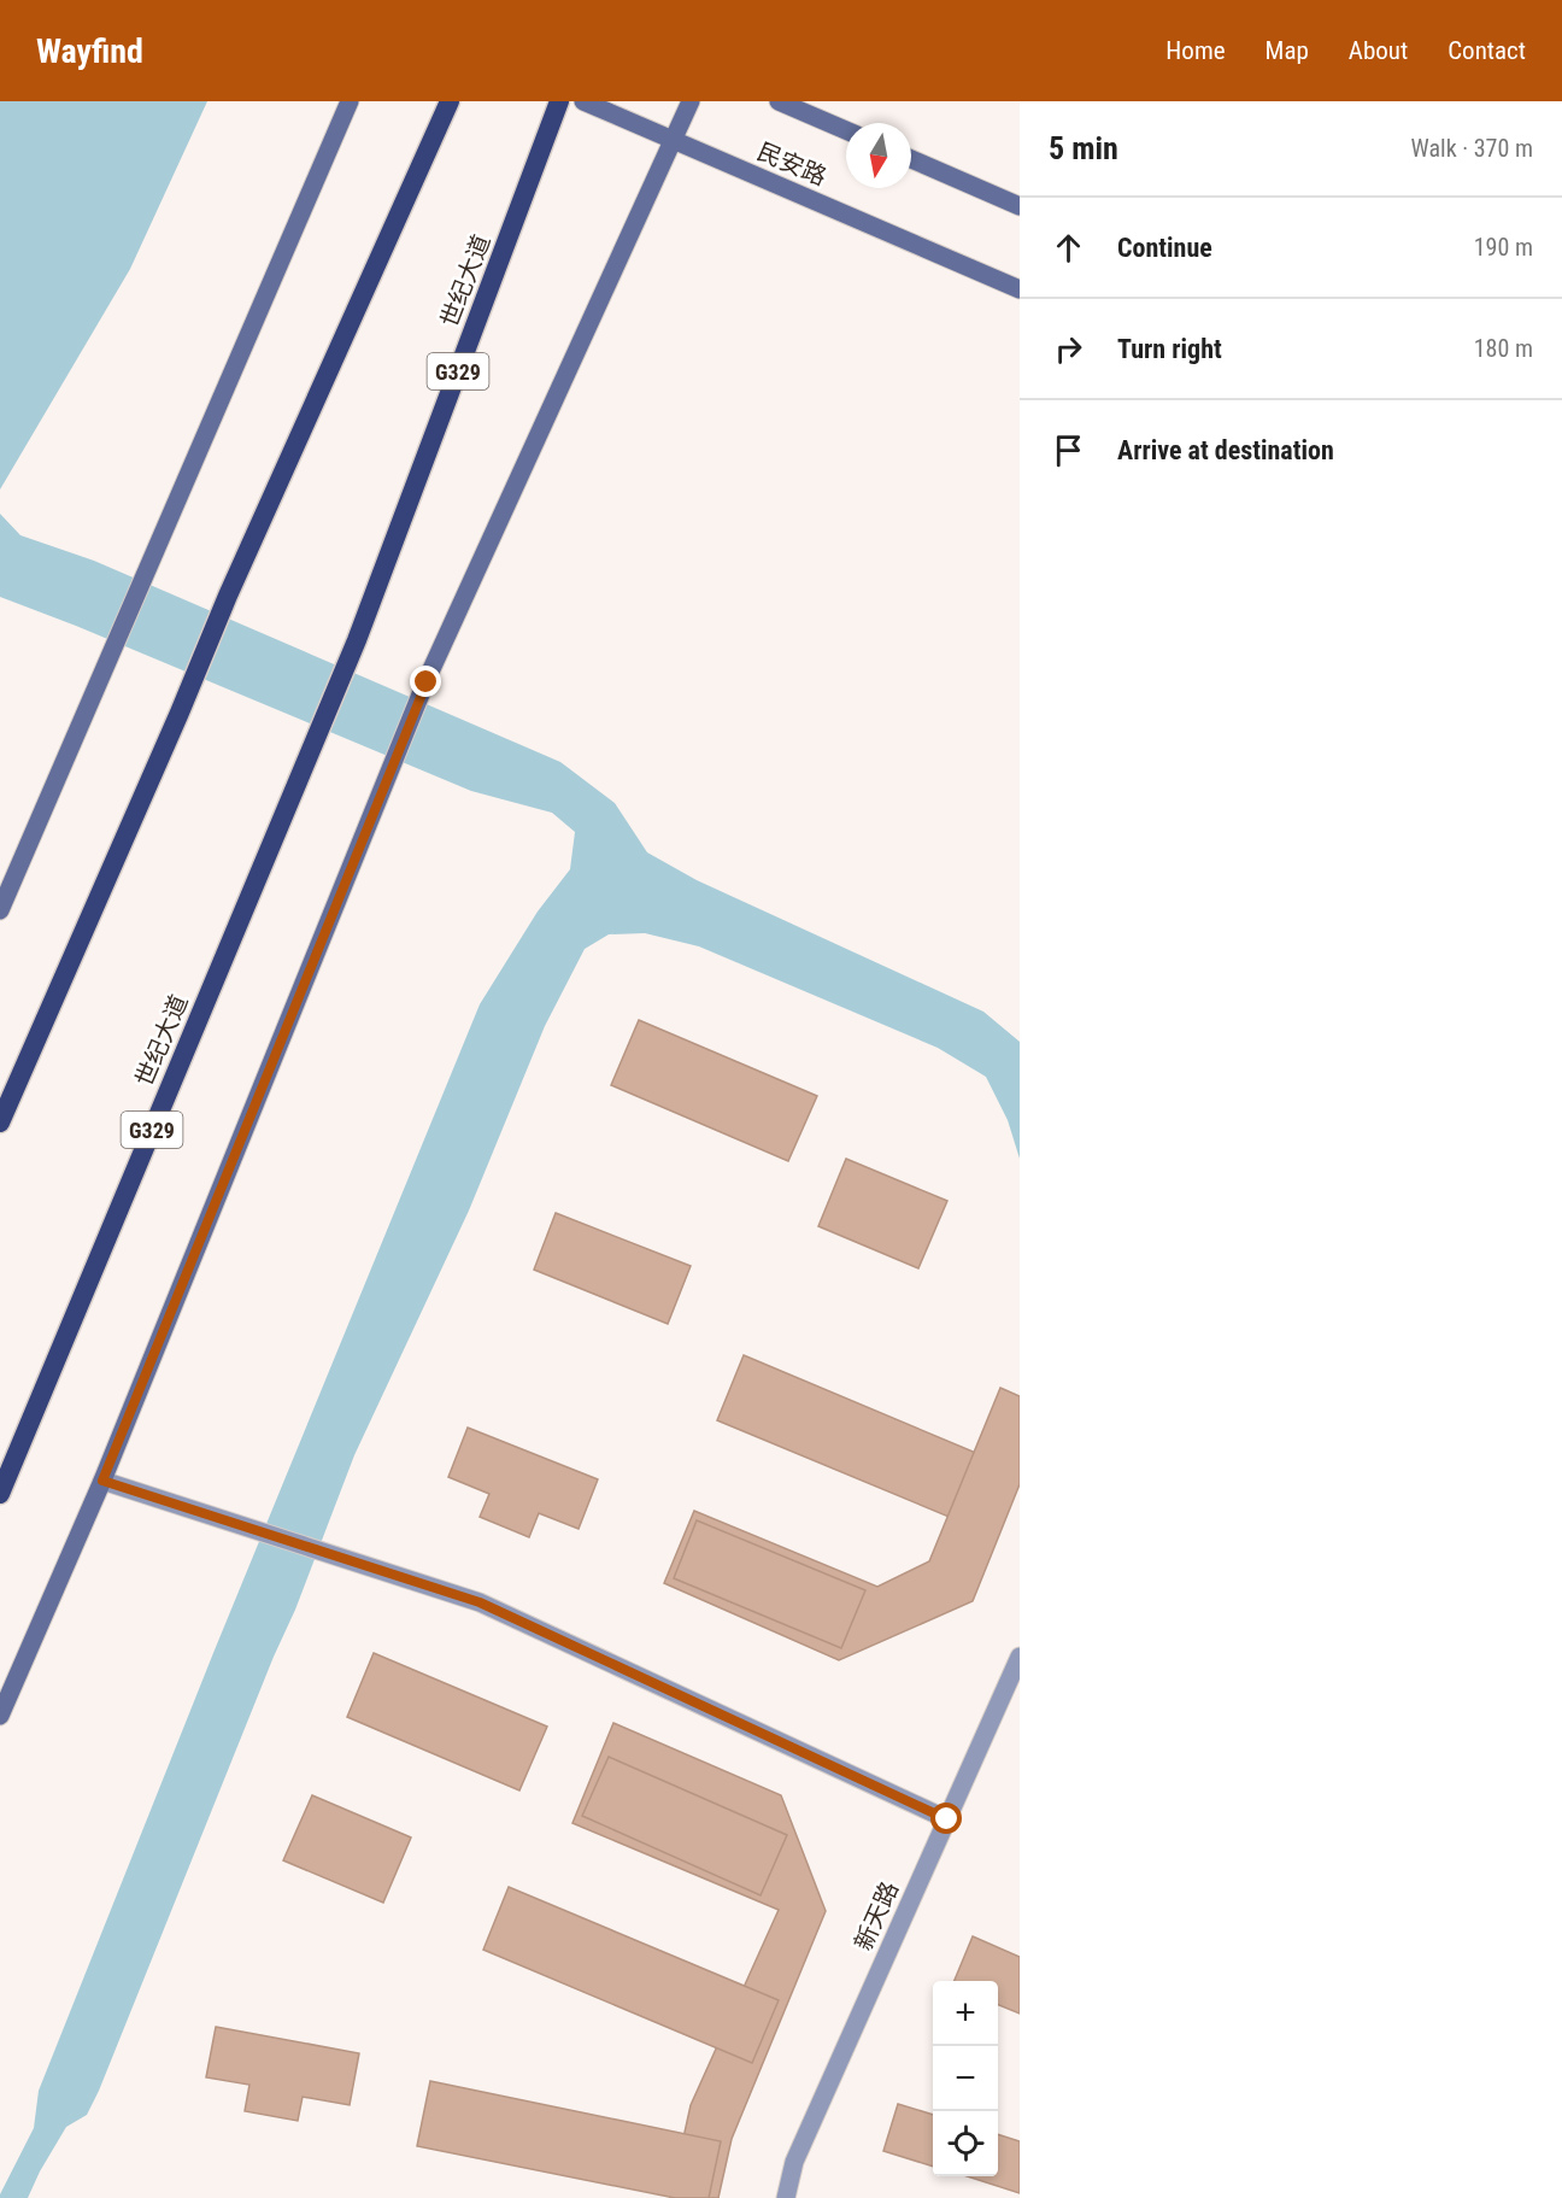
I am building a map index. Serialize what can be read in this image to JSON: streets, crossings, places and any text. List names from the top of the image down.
{
  "streets": {
    "highway": ["世纪大道", "G329"],
    "main road": ["民安路"],
    "street": ["新天路"]
  },
  "north": "bottom",
  "page": {
    "header": "Wayfind",
    "nav": [
      "Home",
      "Map",
      "About",
      "Contact"
    ],
    "heading": ["5 min", "Walk · 370 m"],
    "list": [
      ["Continue", "190 m"],
      ["Turn right", "180 m"],
      "Arrive at destination"
    ],
    "map_buttons": ["+", "−"]
  }
}
